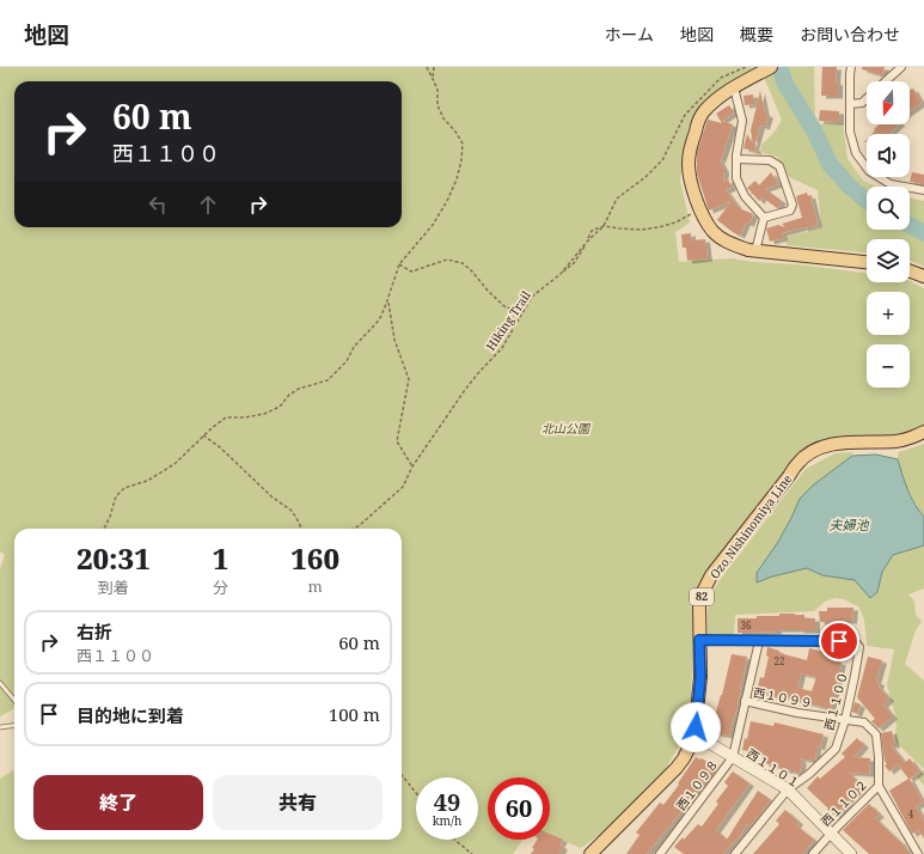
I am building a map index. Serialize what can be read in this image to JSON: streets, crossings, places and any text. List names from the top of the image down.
{
  "streets": {
    "main road": ["Ozo Nishinomiya Line", "82"],
    "street": [
      "西１０９９",
      "西１１００",
      "西１１０１",
      "西１０９８",
      "西１１０２"
    ],
    "path": ["Hiking Trail"]
  },
  "crossings": [
    ["Ozo Nishinomiya Line", "西１１００"],
    ["Ozo Nishinomiya Line", "西１１０１"],
    ["西１０９９", "西１１００"],
    ["西１０９９", "西１０９８"],
    ["西１０９９", "西１１０２"],
    ["西１１００", "西１１０１"],
    ["西１１００", "西１０９８"],
    ["西１１０１", "西１０９８"],
    ["西１１０１", "西１１０２"]
  ],
  "water": ["夫婦池"],
  "parks": ["北山公園"],
  "house_numbers": ["36", "22", "4"],
  "north": "bottom",
  "page": {
    "header": "地図",
    "nav": [
      "ホーム",
      "地図",
      "概要",
      "お問い合わせ"
    ],
    "map_buttons": ["+", "−"],
    "turn": ["60 m", "西１１００"],
    "eta": [
      "20:31",
      "到着",
      "1",
      "分",
      "160",
      "m"
    ],
    "list": [
      {
        "name": "右折",
        "note": "西１１００",
        "value": "60 m"
      },
      {
        "name": "目的地に到着",
        "value": "100 m"
      }
    ],
    "buttons": ["終了", "共有"],
    "speed": "49 km/h",
    "limit": "60"
  }
}
